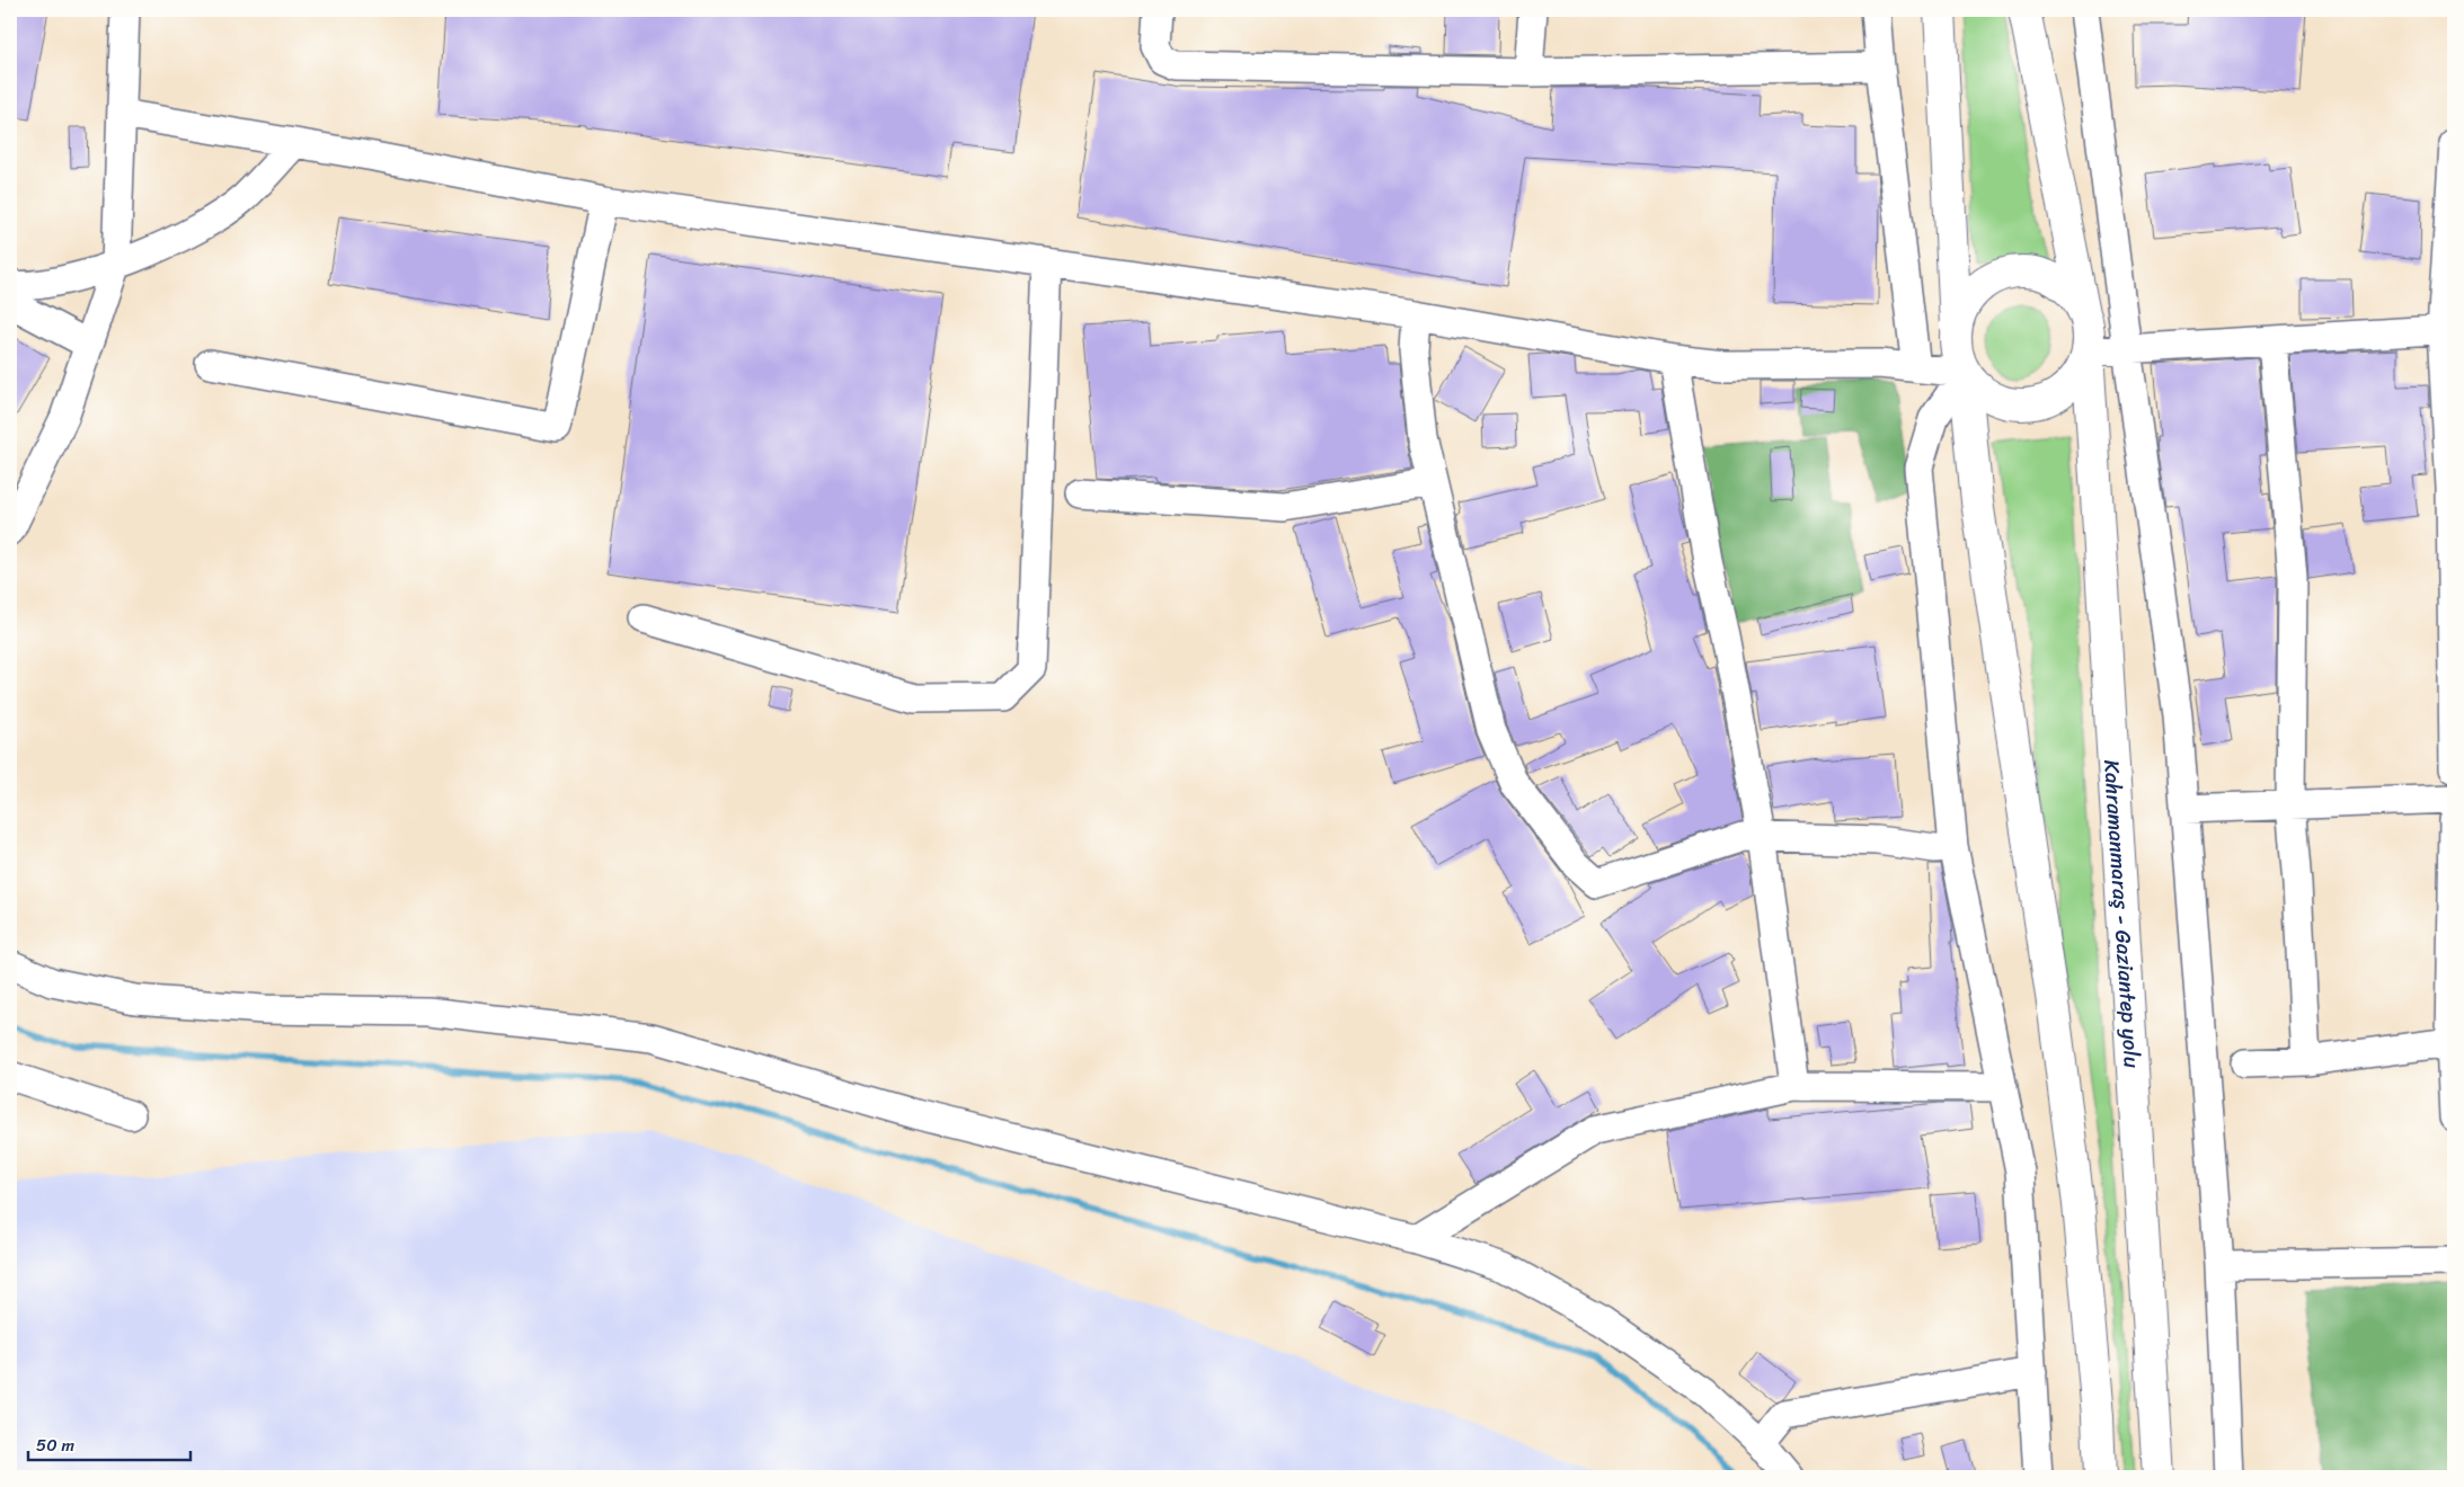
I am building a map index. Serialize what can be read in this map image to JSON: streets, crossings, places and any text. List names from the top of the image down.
{
  "streets": {
    "highway": ["Kahramanmaraş - Gaziantep yolu"]
  },
  "scale_bar": "50 m"
}
